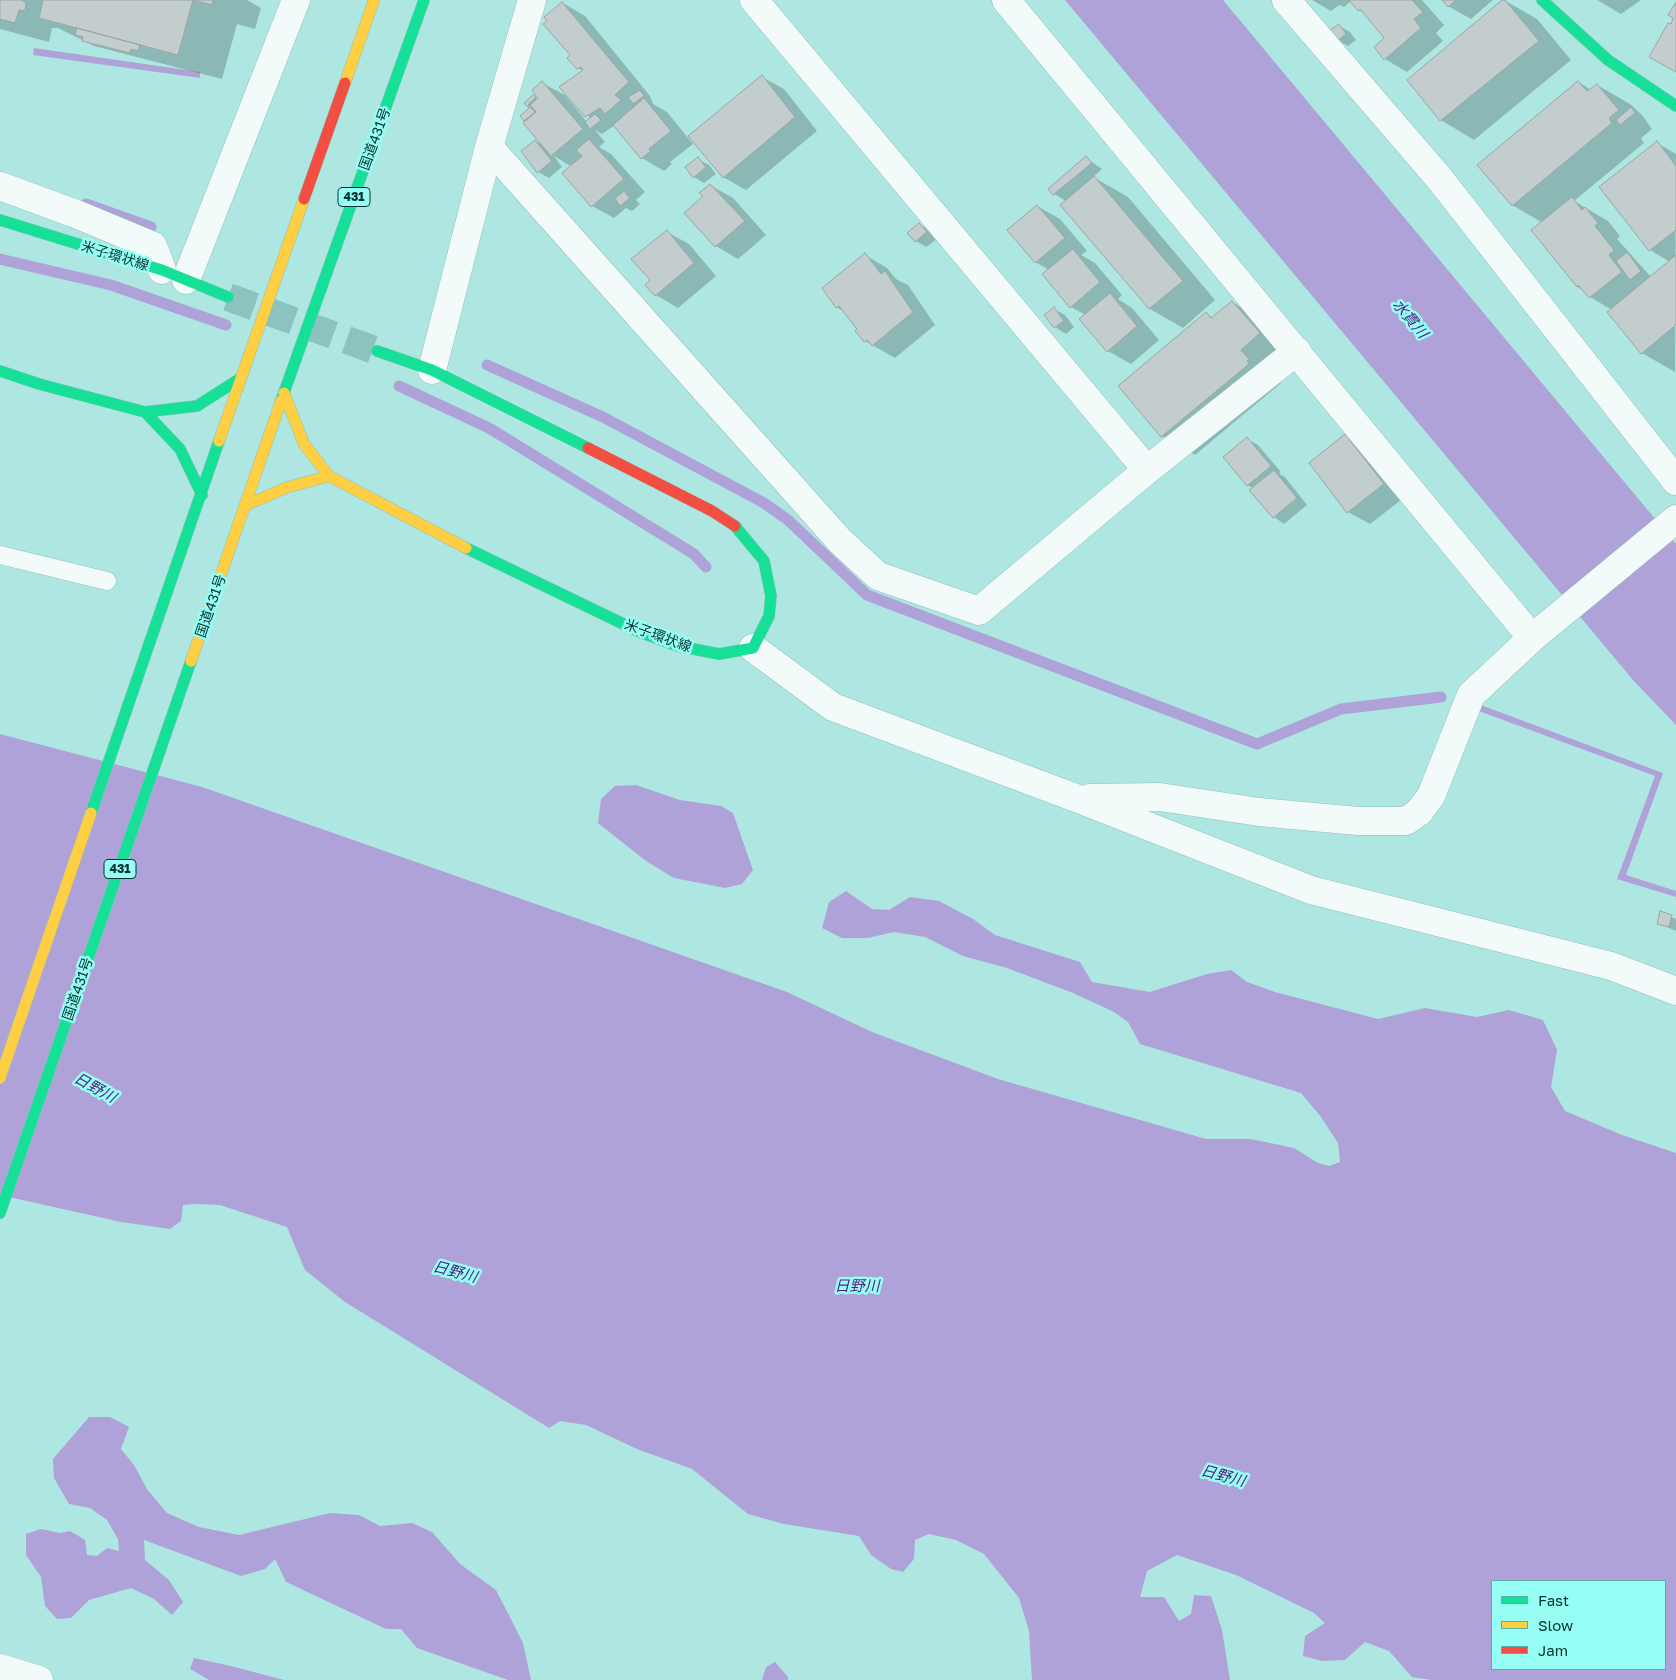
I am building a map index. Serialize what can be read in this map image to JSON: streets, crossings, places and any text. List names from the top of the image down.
{
  "streets": {
    "main road": ["国道431号", "431", "米子環状線"]
  },
  "crossings": [
    ["国道431号", "米子環状線"]
  ],
  "water": ["水貫川", "日野川"],
  "legend": ["Fast", "Slow", "Jam"]
}
